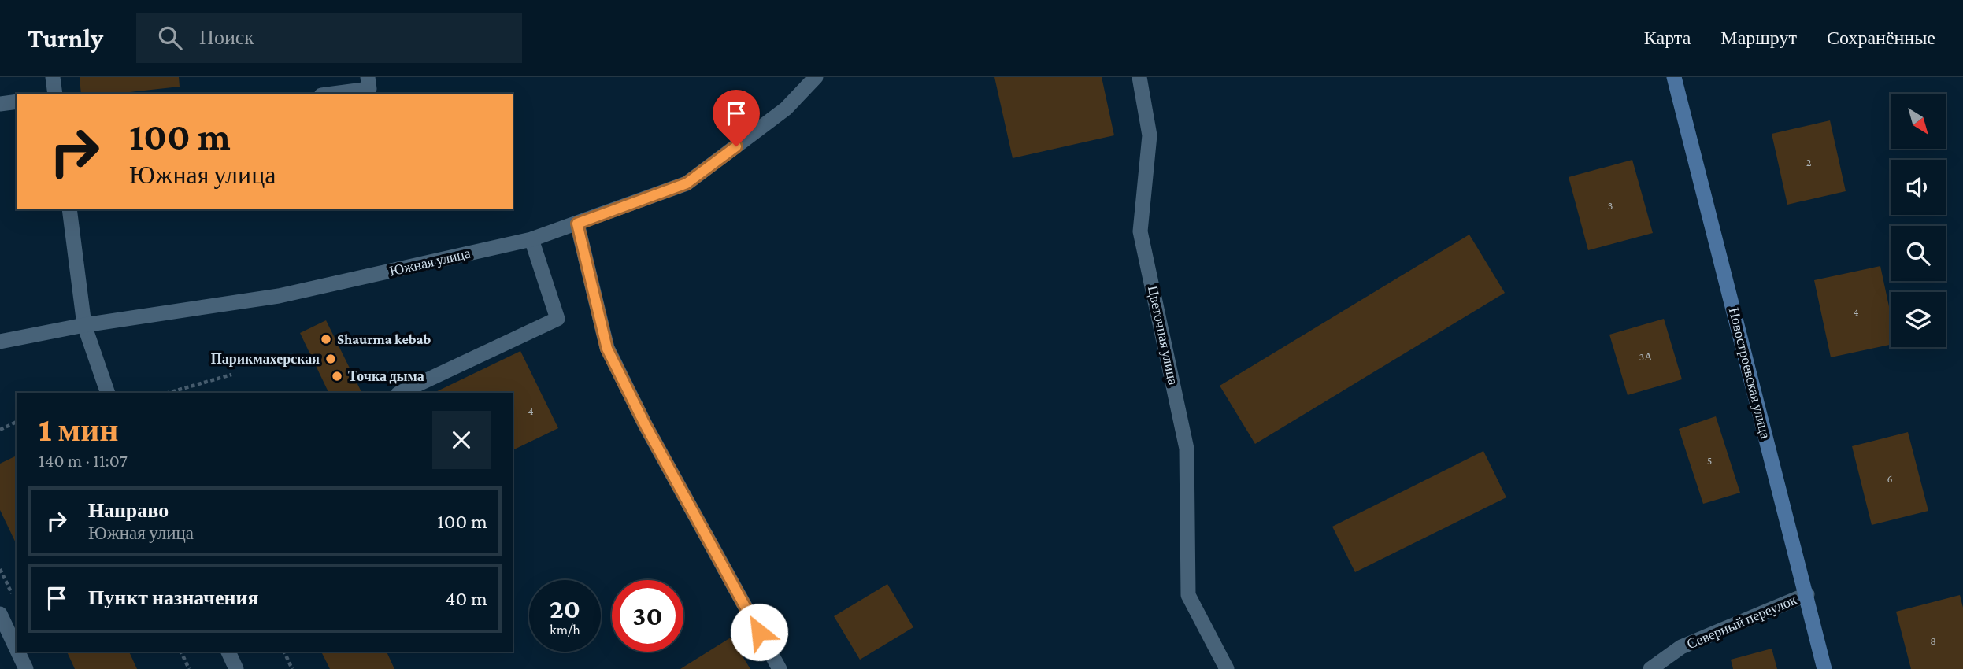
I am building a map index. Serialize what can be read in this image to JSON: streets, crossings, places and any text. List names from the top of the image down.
{
  "streets": {
    "main road": ["Новостроевская улица"],
    "street": ["Южная улица", "Цветочная улица", "Северный переулок"]
  },
  "crossings": [
    ["Новостроевская улица", "Северный переулок"]
  ],
  "places": ["Shaurma kebab", "Парикмахерская", "Точка дыма"],
  "house_numbers": [
    "2",
    "3",
    "4",
    "3А",
    "4",
    "5",
    "6",
    "8"
  ],
  "north": "bottom right",
  "page": {
    "header": "Turnly",
    "search": "Поиск",
    "nav": ["Карта", "Маршрут", "Сохранённые"],
    "turn": ["100 m", "Южная улица"],
    "heading": ["1 мин", "140 m · 11:07"],
    "list": [
      {
        "name": "Направо",
        "note": "Южная улица",
        "value": "100 m"
      },
      {
        "name": "Пункт назначения",
        "value": "40 m"
      }
    ],
    "speed": "20 km/h",
    "limit": "30"
  }
}
